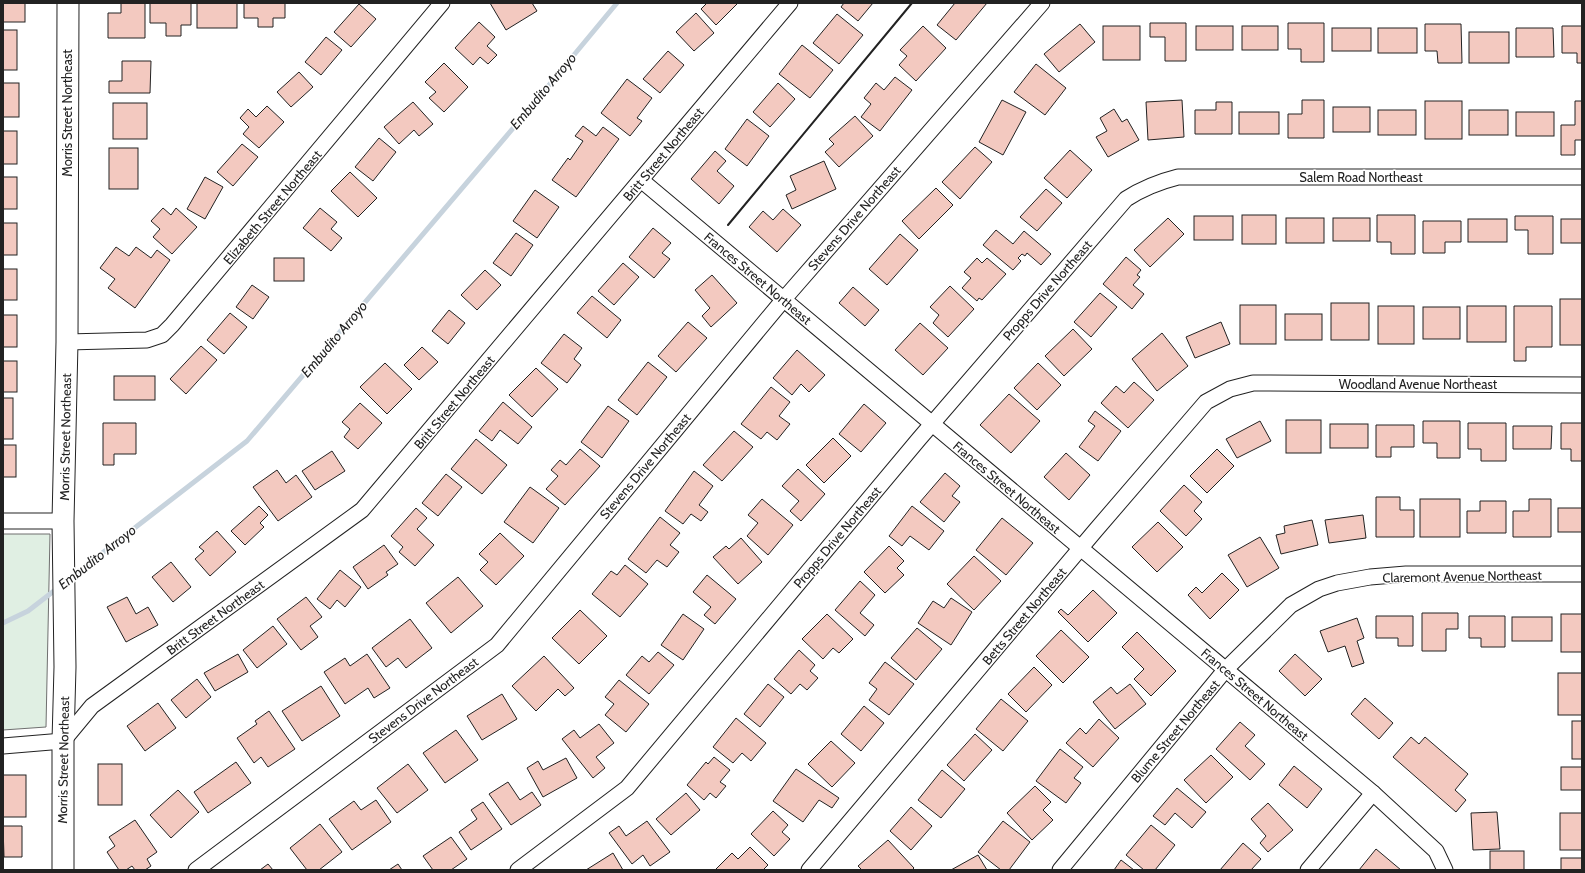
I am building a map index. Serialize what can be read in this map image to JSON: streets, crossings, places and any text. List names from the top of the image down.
{
  "streets": {
    "street": [
      "Morris Street Northeast",
      "Britt Street Northeast",
      "Salem Road Northeast",
      "Elizabeth Street Northeast",
      "Stevens Drive Northeast",
      "Frances Street Northeast",
      "Propps Drive Northeast",
      "Woodland Avenue Northeast",
      "Claremont Avenue Northeast",
      "Betts Street Northeast",
      "Blume Street Northeast"
    ]
  },
  "crossings": [
    ["Morris Street Northeast", "Britt Street Northeast"],
    ["Morris Street Northeast", "Elizabeth Street Northeast"],
    ["Britt Street Northeast", "Frances Street Northeast"],
    ["Salem Road Northeast", "Propps Drive Northeast"],
    ["Stevens Drive Northeast", "Frances Street Northeast"],
    ["Frances Street Northeast", "Propps Drive Northeast"],
    ["Frances Street Northeast", "Betts Street Northeast"],
    ["Frances Street Northeast", "Blume Street Northeast"],
    ["Woodland Avenue Northeast", "Betts Street Northeast"],
    ["Claremont Avenue Northeast", "Blume Street Northeast"]
  ],
  "water": ["Embudito Arroyo"]
}
